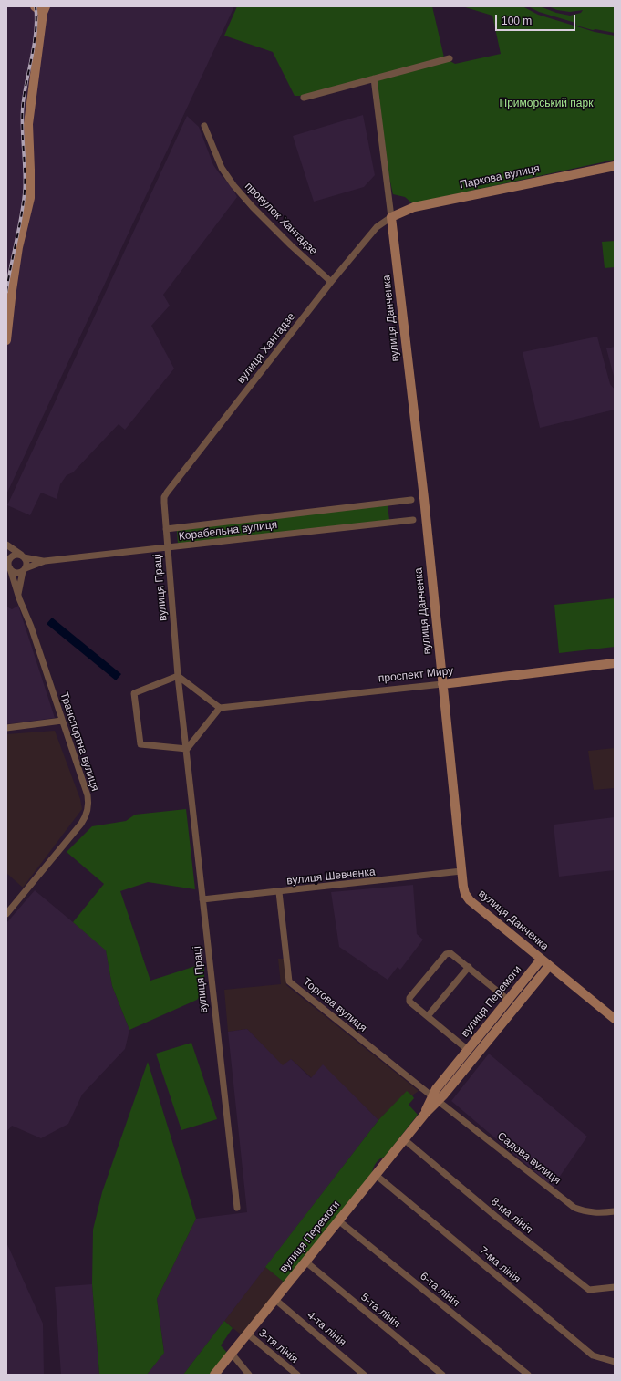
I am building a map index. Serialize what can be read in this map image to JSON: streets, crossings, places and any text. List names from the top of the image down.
{
  "streets": {
    "main road": [
      "Паркова вулиця",
      "вулиця Данченка",
      "проспект Миру",
      "вулиця Перемоги"
    ],
    "street": [
      "провулок Хантадзе",
      "вулиця Хантадзе",
      "Корабельна вулиця",
      "вулиця Праці",
      "Транспортна вулиця",
      "вулиця Шевченка",
      "Торгова вулиця",
      "Садова вулиця",
      "8-ма лінія",
      "7-ма лінія",
      "6-та лінія",
      "5-та лінія",
      "4-та лінія",
      "3-тя лінія"
    ]
  },
  "crossings": [
    ["Паркова вулиця", "вулиця Данченка"],
    ["Паркова вулиця", "вулиця Хантадзе"],
    ["провулок Хантадзе", "вулиця Хантадзе"],
    ["вулиця Данченка", "вулиця Хантадзе"],
    ["вулиця Данченка", "проспект Миру"],
    ["вулиця Данченка", "вулиця Шевченка"],
    ["вулиця Данченка", "вулиця Перемоги"],
    ["вулиця Хантадзе", "вулиця Праці"],
    ["Корабельна вулиця", "вулиця Праці"],
    ["вулиця Праці", "вулиця Шевченка"],
    ["вулиця Шевченка", "Торгова вулиця"],
    ["вулиця Перемоги", "Торгова вулиця"],
    ["вулиця Перемоги", "Садова вулиця"],
    ["вулиця Перемоги", "8-ма лінія"],
    ["вулиця Перемоги", "7-ма лінія"],
    ["вулиця Перемоги", "6-та лінія"],
    ["вулиця Перемоги", "5-та лінія"],
    ["вулиця Перемоги", "4-та лінія"],
    ["вулиця Перемоги", "3-тя лінія"],
    ["Торгова вулиця", "Садова вулиця"]
  ],
  "parks": ["Приморський парк"],
  "scale_bar": "100 m"
}
